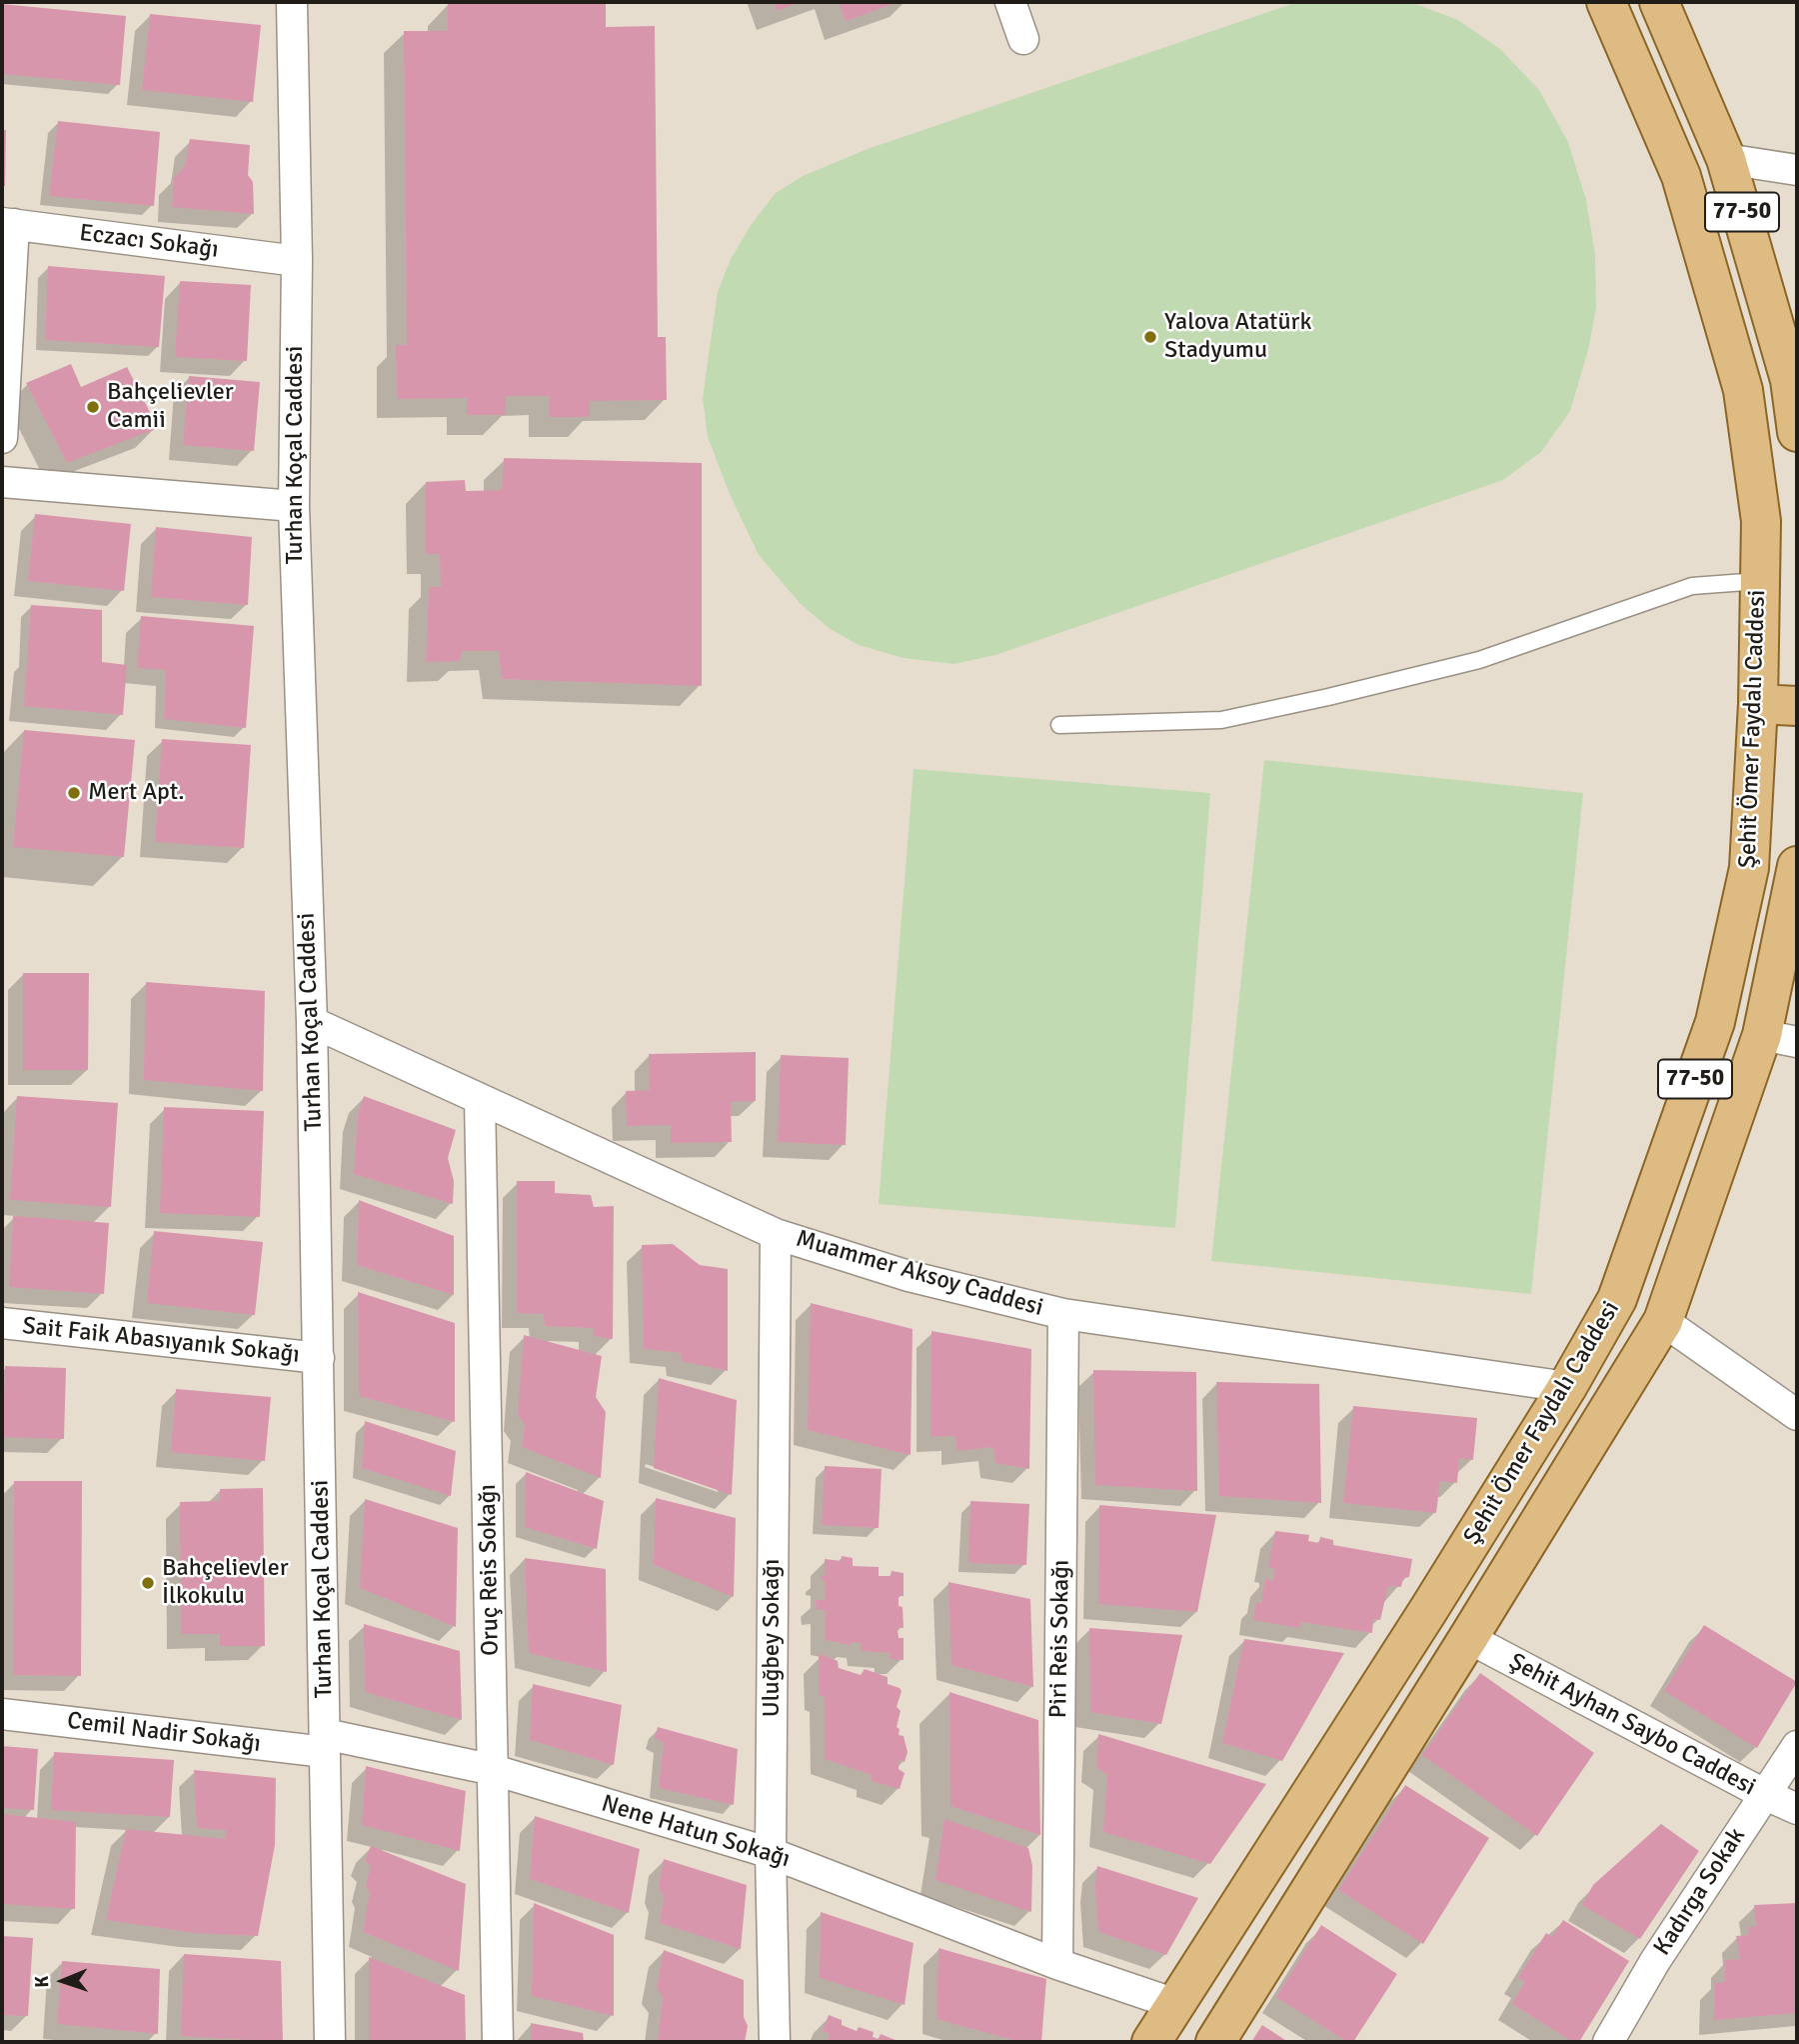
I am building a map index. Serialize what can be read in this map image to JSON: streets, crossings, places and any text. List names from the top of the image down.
{
  "streets": {
    "main road": ["77-50", "Şehit Ömer Faydalı Caddesi"],
    "street": [
      "Eczacı Sokağı",
      "Turhan Koçal Caddesi",
      "Muammer Aksoy Caddesi",
      "Sait Faik Abasıyanık Sokağı",
      "Oruç Reis Sokağı",
      "Uluğbey Sokağı",
      "Piri Reis Sokağı",
      "Şehit Ayhan Saybo Caddesi",
      "Cemil Nadir Sokağı",
      "Nene Hatun Sokağı",
      "Kadırga Sokak"
    ]
  },
  "crossings": [
    ["Eczacı Sokağı", "Turhan Koçal Caddesi"],
    ["Turhan Koçal Caddesi", "Muammer Aksoy Caddesi"],
    ["Turhan Koçal Caddesi", "Sait Faik Abasıyanık Sokağı"],
    ["Turhan Koçal Caddesi", "Cemil Nadir Sokağı"],
    ["Turhan Koçal Caddesi", "Nene Hatun Sokağı"],
    ["Şehit Ömer Faydalı Caddesi", "Muammer Aksoy Caddesi"],
    ["Şehit Ömer Faydalı Caddesi", "Şehit Ayhan Saybo Caddesi"],
    ["Şehit Ömer Faydalı Caddesi", "Nene Hatun Sokağı"],
    ["Muammer Aksoy Caddesi", "Oruç Reis Sokağı"],
    ["Muammer Aksoy Caddesi", "Uluğbey Sokağı"],
    ["Muammer Aksoy Caddesi", "Piri Reis Sokağı"],
    ["Oruç Reis Sokağı", "Nene Hatun Sokağı"],
    ["Uluğbey Sokağı", "Nene Hatun Sokağı"],
    ["Piri Reis Sokağı", "Nene Hatun Sokağı"],
    ["Şehit Ayhan Saybo Caddesi", "Kadırga Sokak"],
    ["Cemil Nadir Sokağı", "Nene Hatun Sokağı"]
  ],
  "places": [
    "Yalova Atatürk Stadyumu",
    "Bahçelievler Camii",
    "Mert Apt.",
    "Bahçelievler İlkokulu"
  ],
  "north": "left"
}
